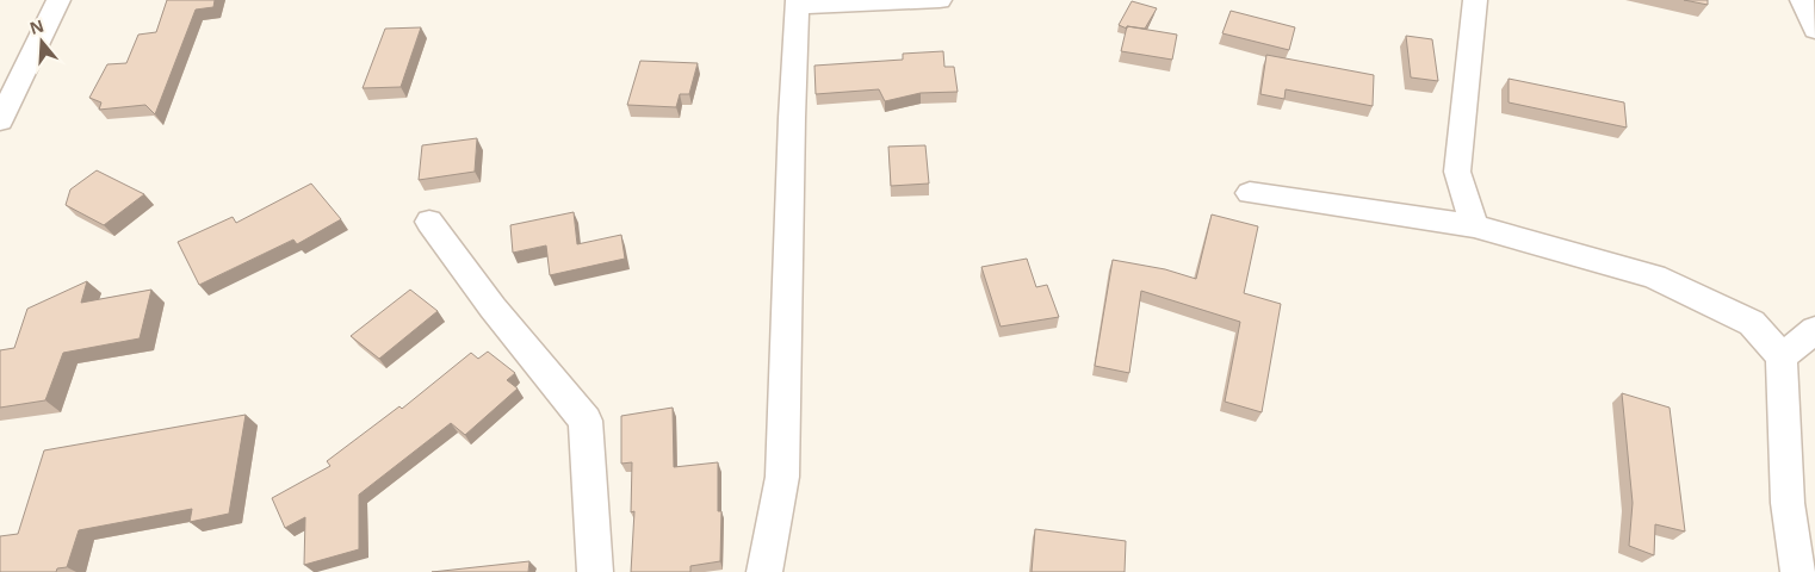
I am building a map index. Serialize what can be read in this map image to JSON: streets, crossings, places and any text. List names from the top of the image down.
{
  "north": "top"
}
